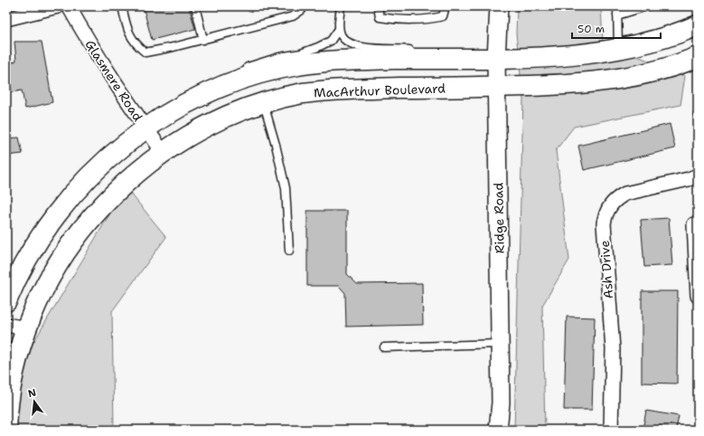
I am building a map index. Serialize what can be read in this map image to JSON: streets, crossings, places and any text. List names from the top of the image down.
{
  "streets": {
    "main road": ["MacArthur Boulevard"],
    "street": ["Glasmere Road", "Ridge Road", "Ash Drive"]
  },
  "crossings": [
    ["Glasmere Road", "MacArthur Boulevard"],
    ["MacArthur Boulevard", "Ridge Road"]
  ],
  "scale_bar": "50 m",
  "north": "top"
}
